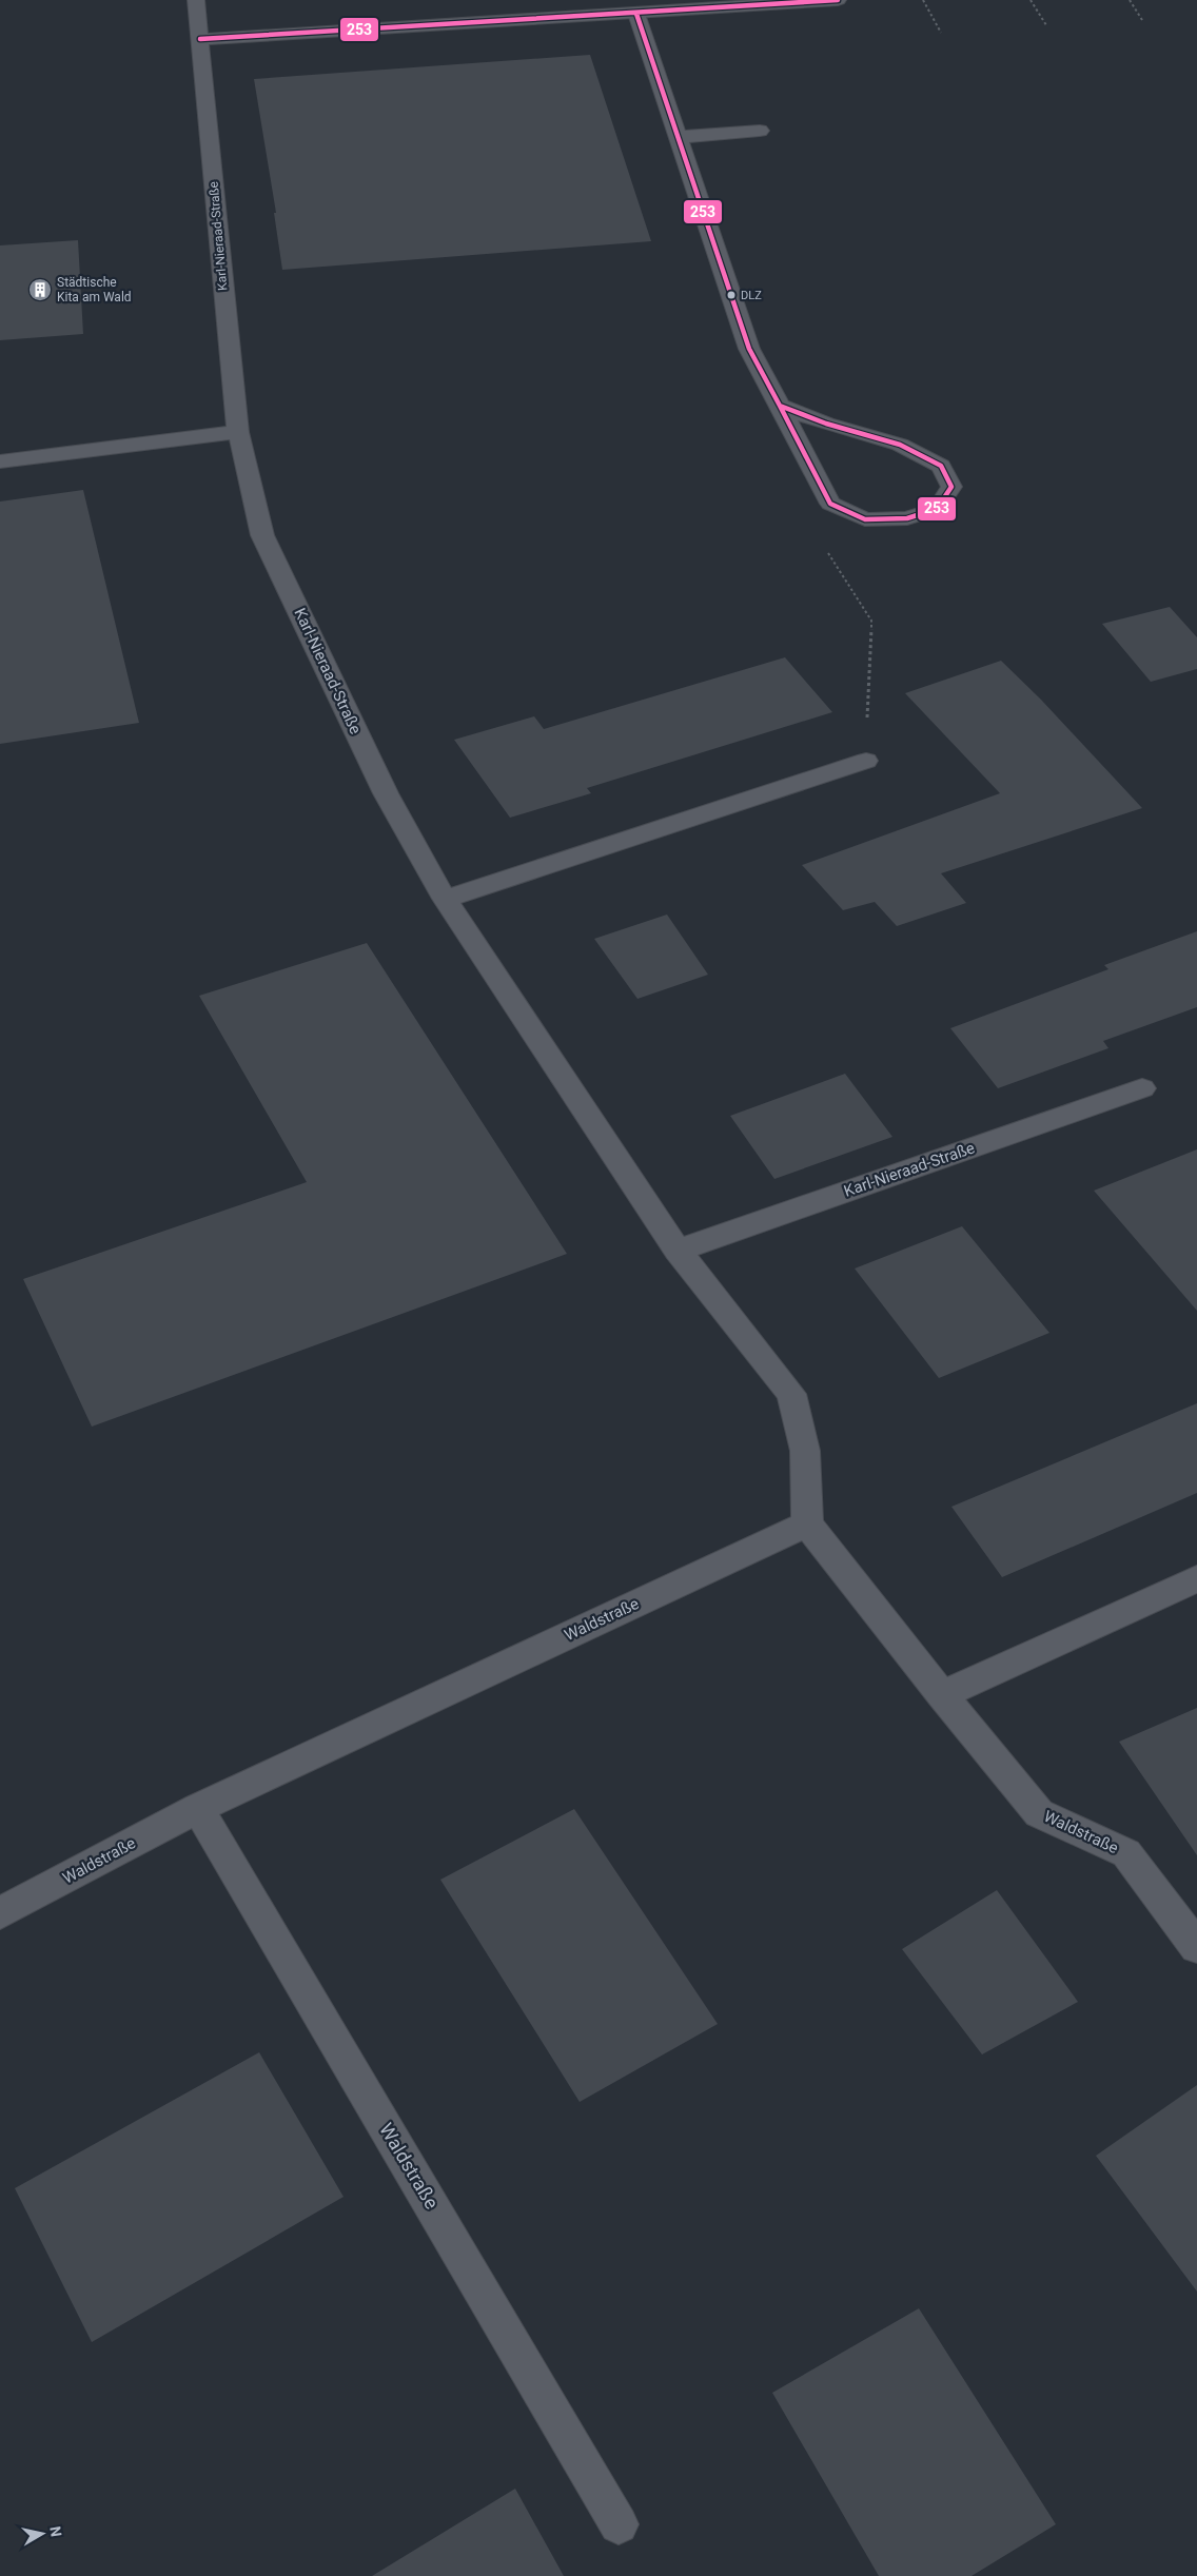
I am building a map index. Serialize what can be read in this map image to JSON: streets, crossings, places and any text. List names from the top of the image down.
{
  "streets": {
    "street": ["Karl-Nieraad-Straße", "Waldstraße"]
  },
  "crossings": [
    ["Karl-Nieraad-Straße", "Waldstraße"]
  ],
  "places": {
    "building": ["Städtische Kita am Wald"],
    "other": ["DLZ"]
  },
  "lines": ["transit line 253"],
  "north": "right"
}
